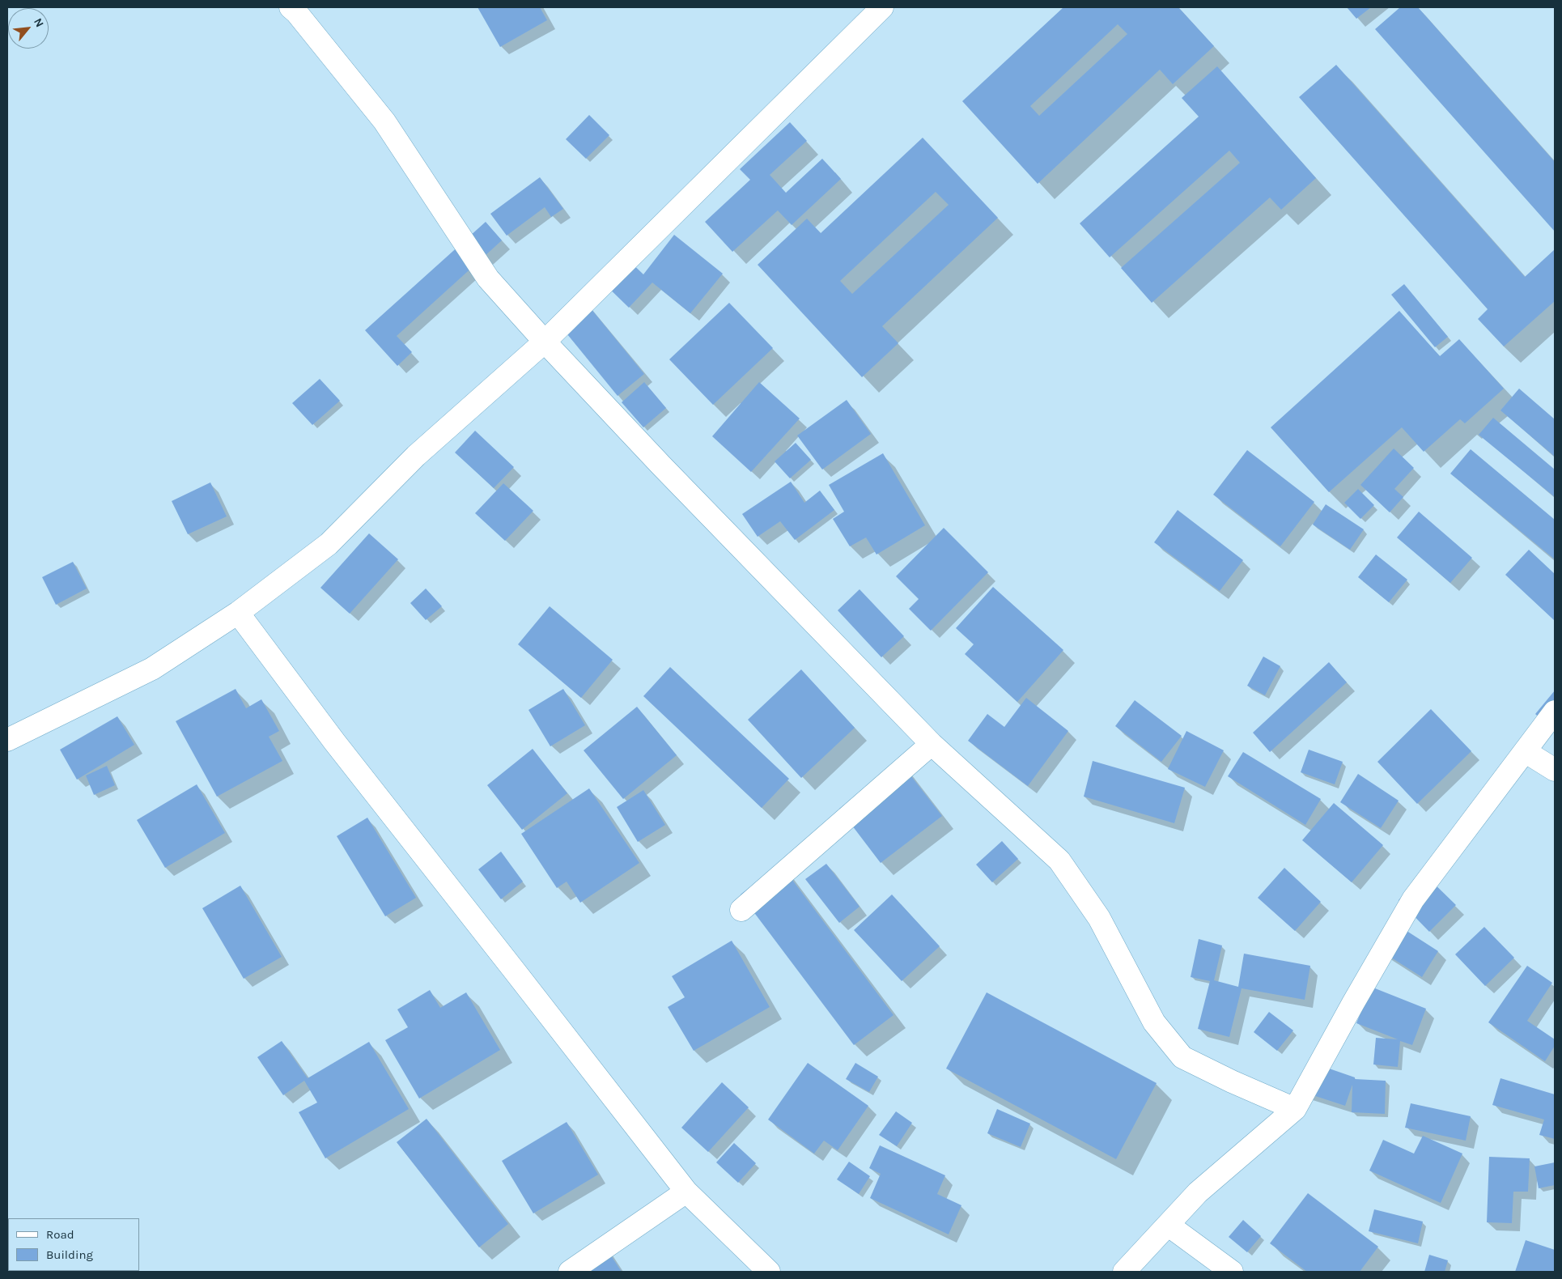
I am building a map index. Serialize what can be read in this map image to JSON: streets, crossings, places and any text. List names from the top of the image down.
{
  "legend": ["Road", "Building"],
  "north": "top right"
}
